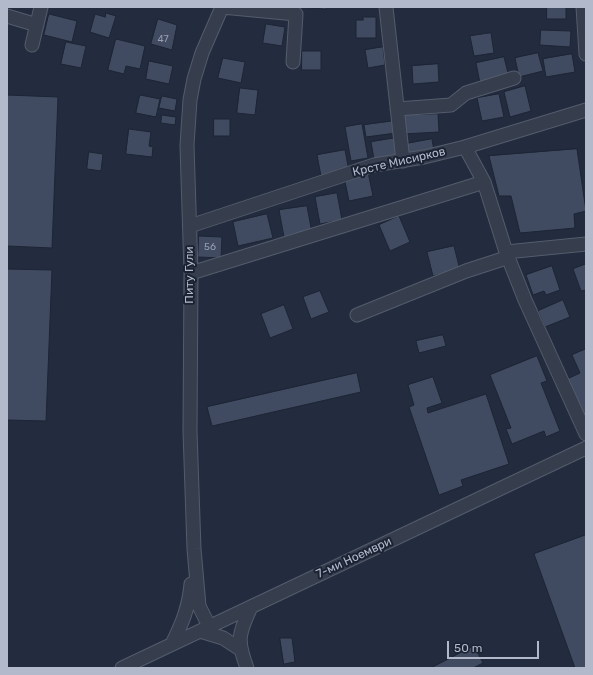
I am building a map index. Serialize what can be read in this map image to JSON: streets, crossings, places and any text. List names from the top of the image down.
{
  "streets": {
    "street": ["Крсте Мисирков", "Питу Гули", "7-ми Ноември"]
  },
  "crossings": [
    ["Крсте Мисирков", "Питу Гули"],
    ["Питу Гули", "7-ми Ноември"]
  ],
  "house_numbers": ["47", "56"],
  "scale_bar": "50 m"
}
